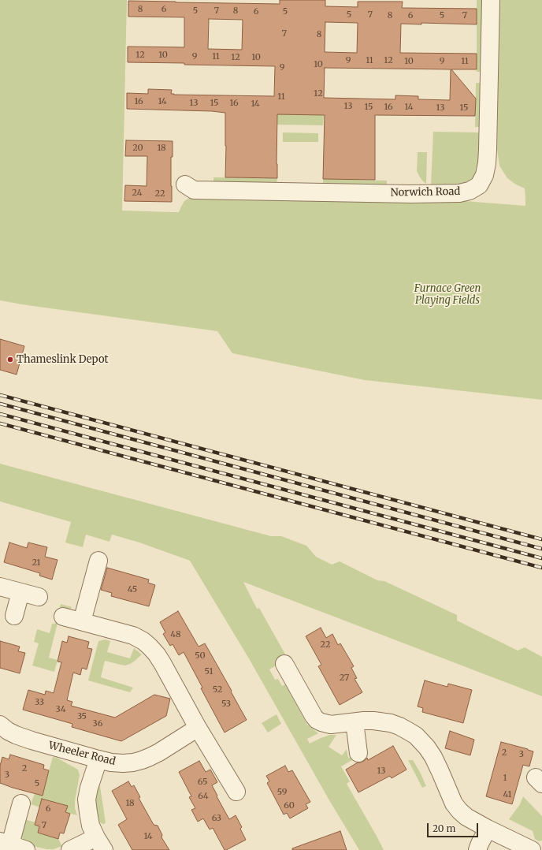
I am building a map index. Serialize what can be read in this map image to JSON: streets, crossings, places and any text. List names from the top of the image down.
{
  "streets": {
    "street": ["Norwich Road", "Wheeler Road"]
  },
  "parks": ["Furnace Green Playing Fields"],
  "places": ["Thameslink Depot"],
  "house_numbers": [
    "8",
    "6",
    "5",
    "7",
    "8",
    "6",
    "5",
    "5",
    "7",
    "8",
    "6",
    "5",
    "7",
    "7",
    "8",
    "12",
    "10",
    "9",
    "11",
    "12",
    "10",
    "9",
    "11",
    "12",
    "10",
    "9",
    "11",
    "10",
    "9",
    "12",
    "11",
    "16",
    "14",
    "13",
    "15",
    "16",
    "14",
    "13",
    "15",
    "16",
    "14",
    "13",
    "15",
    "20",
    "18",
    "24",
    "22",
    "21",
    "45",
    "48",
    "22",
    "50",
    "51",
    "27",
    "52",
    "33",
    "53",
    "34",
    "35",
    "36",
    "2",
    "3",
    "2",
    "13",
    "3",
    "1",
    "65",
    "5",
    "59",
    "41",
    "64",
    "18",
    "60",
    "6",
    "63",
    "7",
    "14"
  ],
  "scale_bar": "20 m"
}
